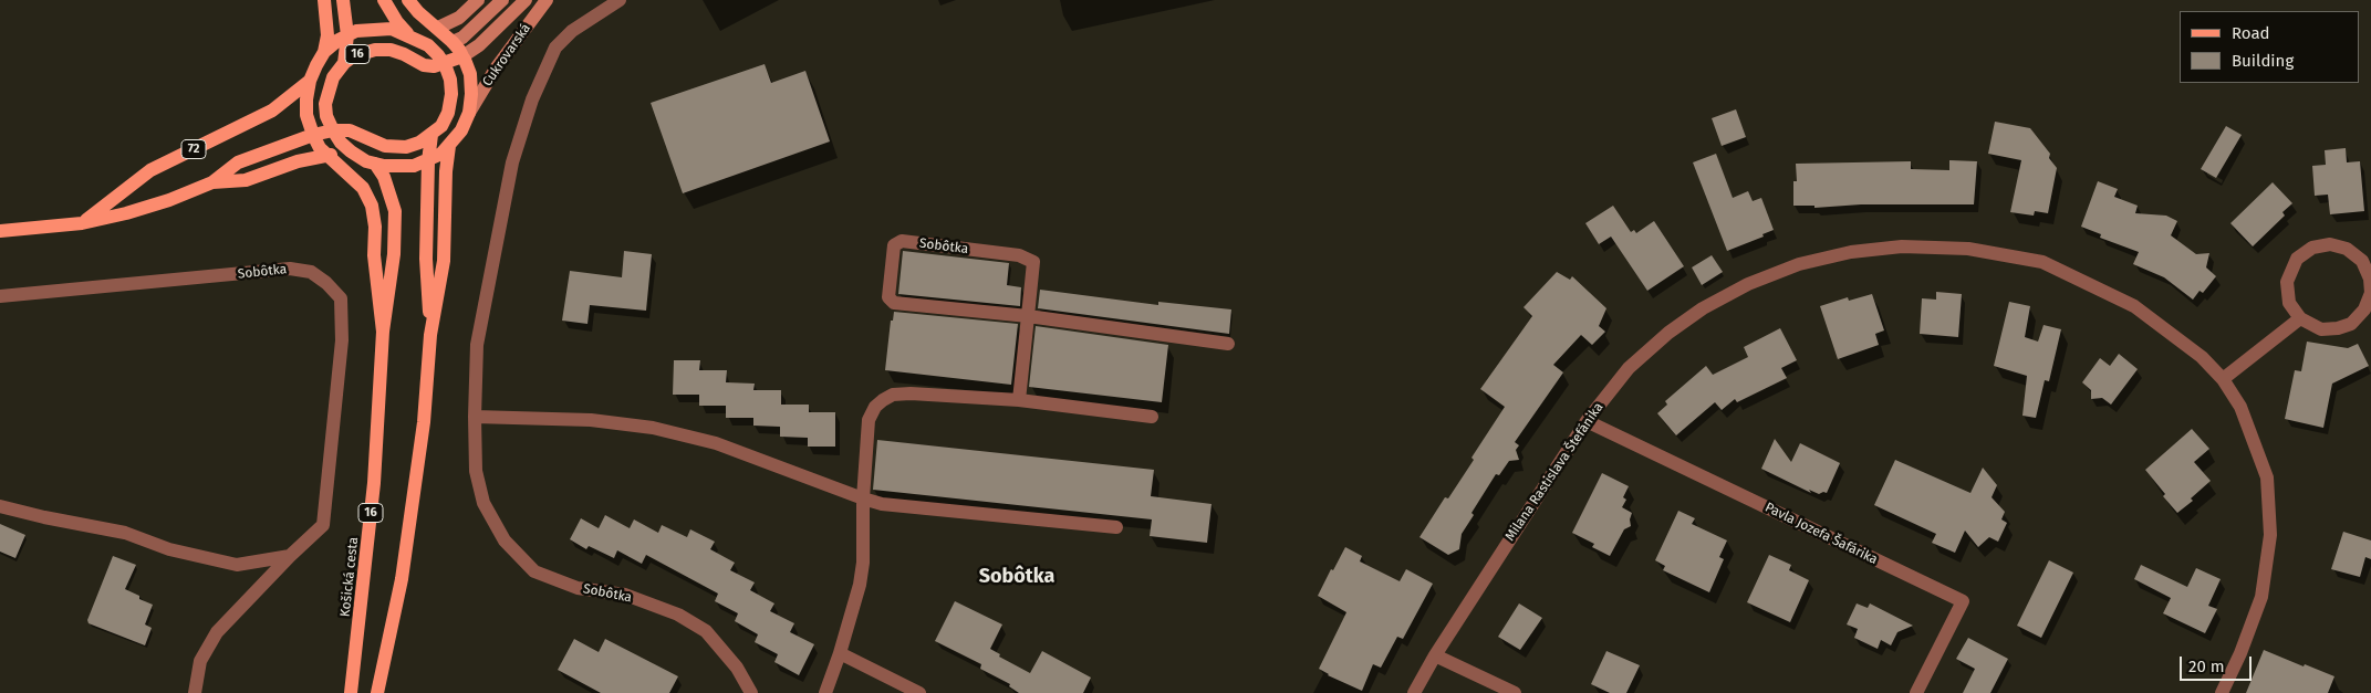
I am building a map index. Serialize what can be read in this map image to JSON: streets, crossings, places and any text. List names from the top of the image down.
{
  "streets": {
    "main road": [
      "16",
      "Cukrovarská",
      "72",
      "Košická cesta"
    ],
    "street": ["Sobôtka", "Milana Rastislava Štefánika", "Pavla Jozefa Šafárika"]
  },
  "crossings": [
    ["16", "Cukrovarská"],
    ["16", "Košická cesta"],
    ["Cukrovarská", "Košická cesta"],
    ["72", "Košická cesta"],
    ["Milana Rastislava Štefánika", "Pavla Jozefa Šafárika"]
  ],
  "districts": ["Sobôtka"],
  "legend": ["Road", "Building"],
  "scale_bar": "20 m"
}
